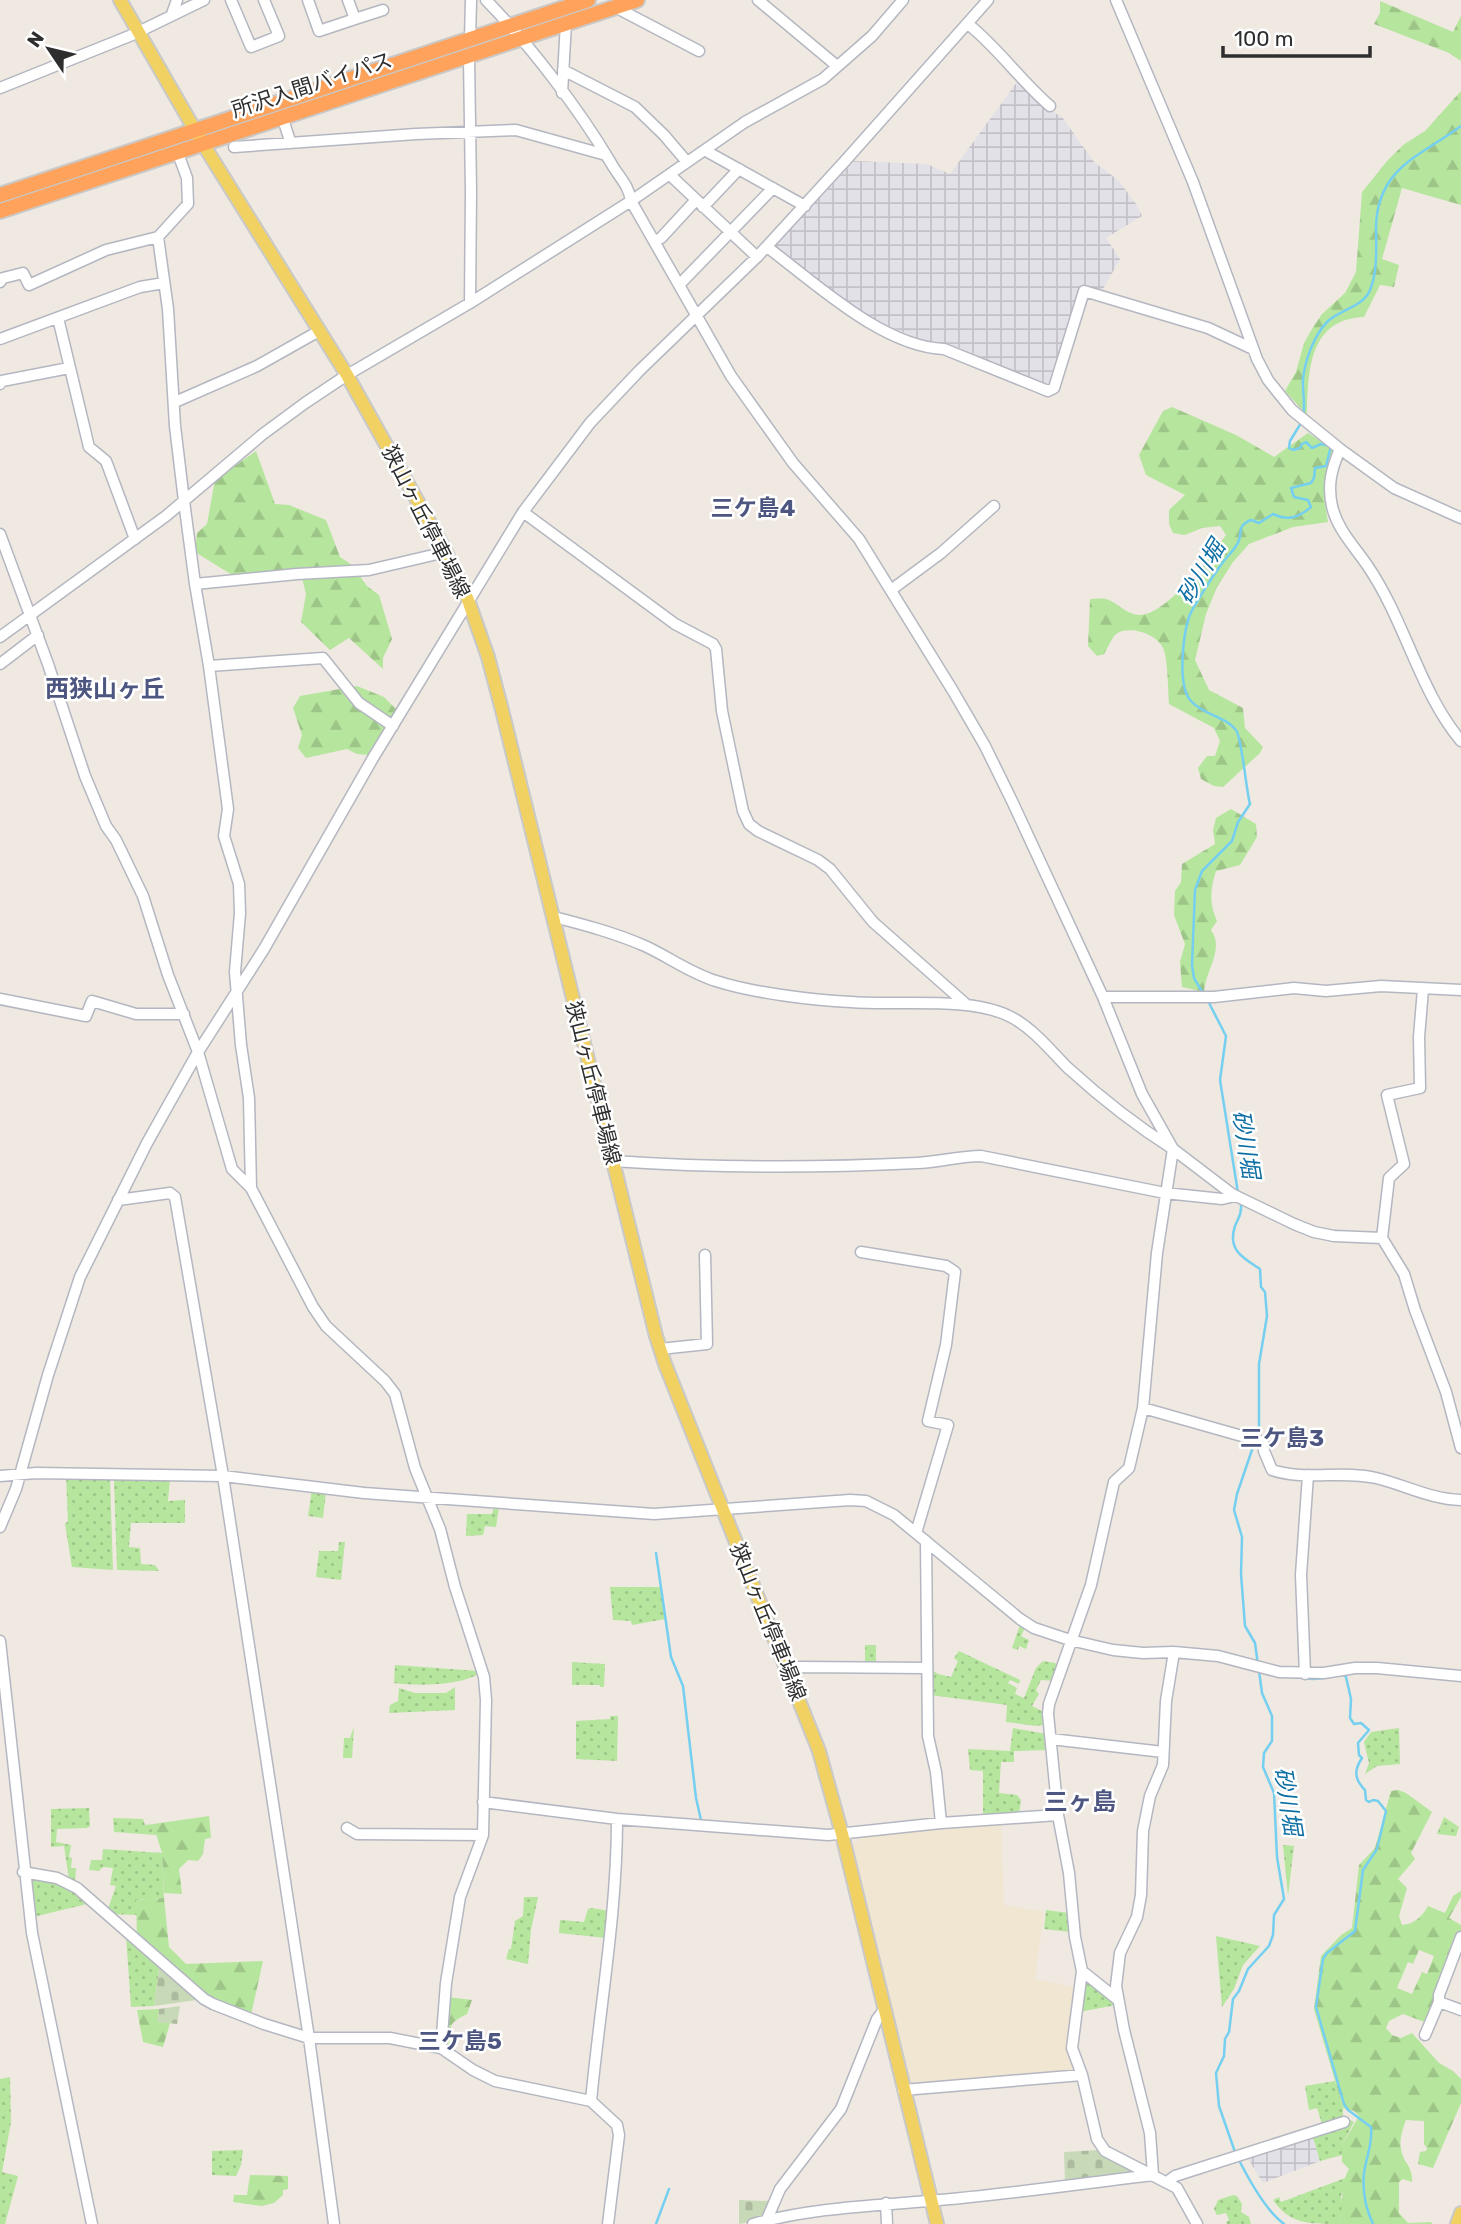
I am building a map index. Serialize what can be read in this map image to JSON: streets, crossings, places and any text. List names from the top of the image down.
{
  "streets": {
    "highway": ["所沢入間バイパス"],
    "main road": ["狭山ヶ丘停車場線"]
  },
  "crossings": [
    ["所沢入間バイパス", "狭山ヶ丘停車場線"]
  ],
  "districts": [
    "三ケ島4",
    "西狭山ヶ丘",
    "三ケ島3",
    "三ヶ島",
    "三ケ島5"
  ],
  "water": ["砂川堀"],
  "scale_bar": "100 m",
  "north": "top left"
}
